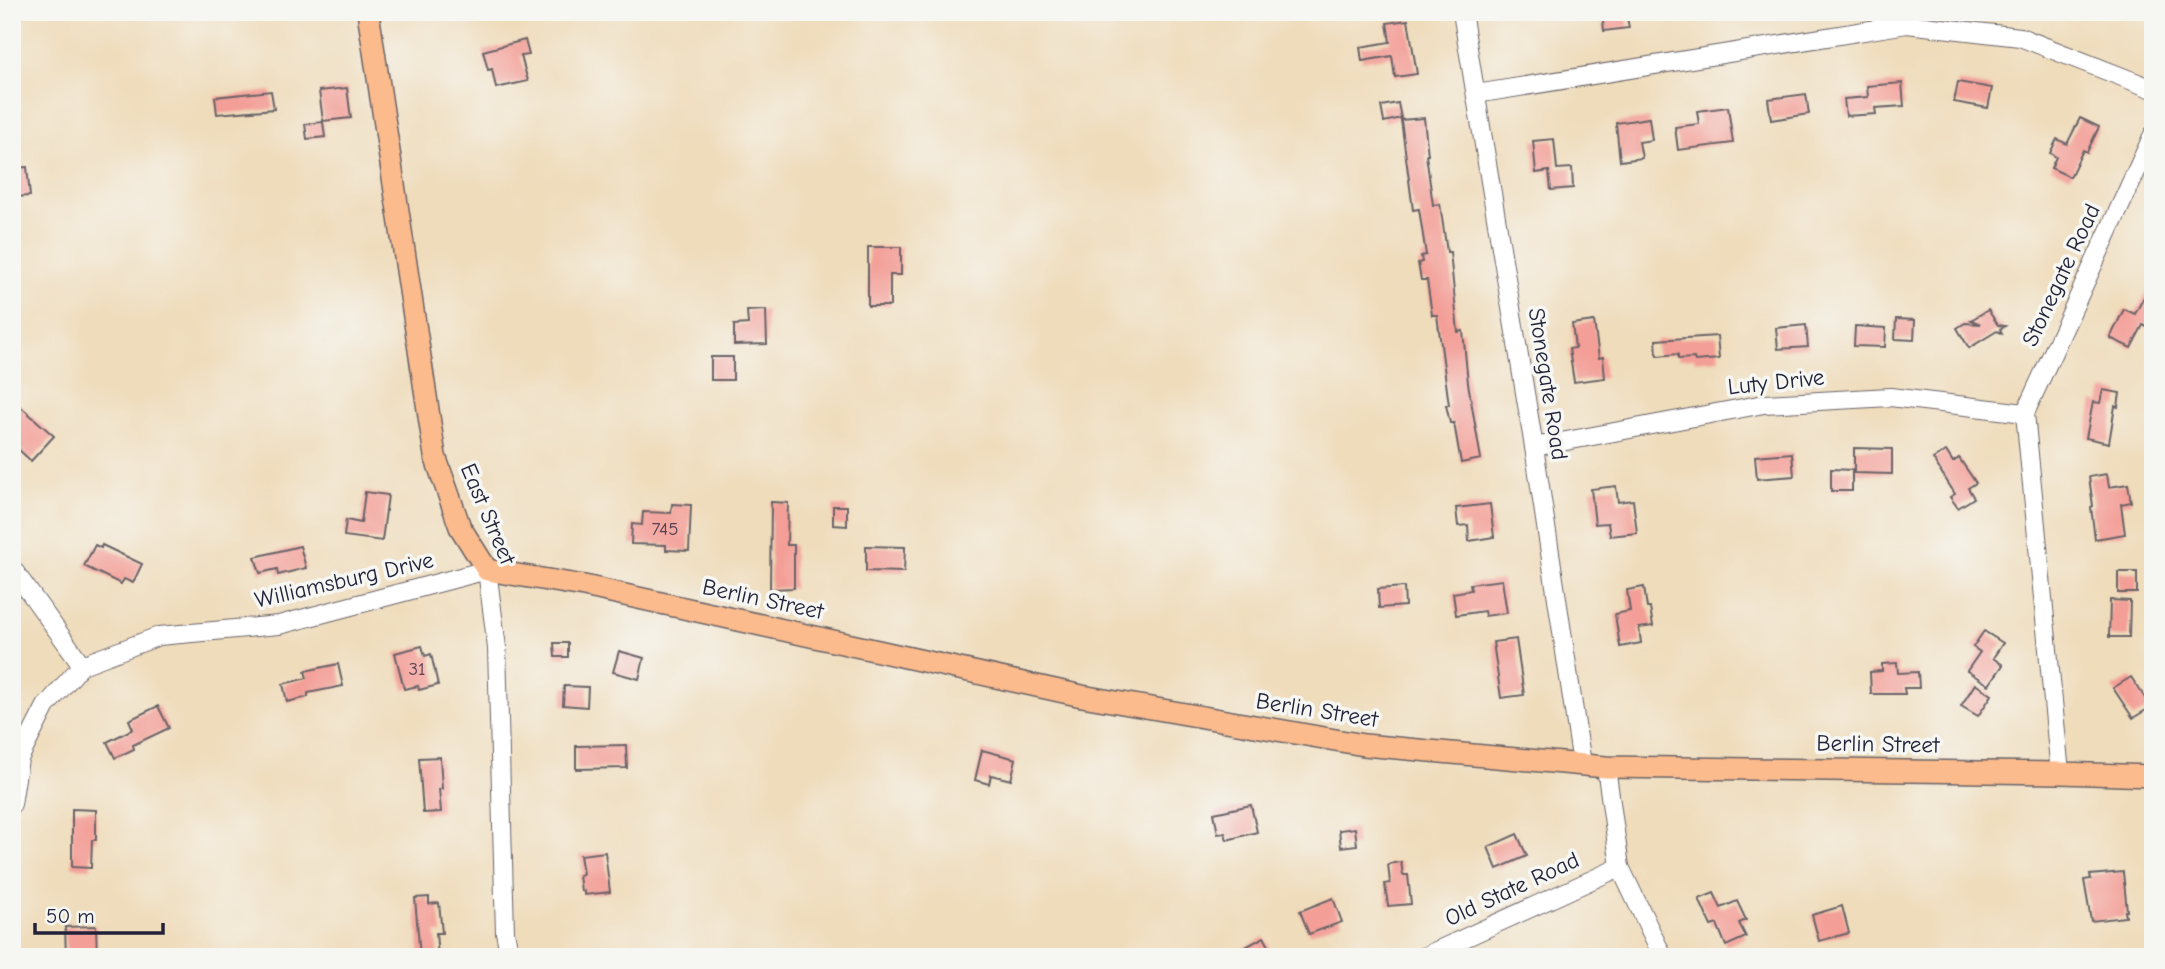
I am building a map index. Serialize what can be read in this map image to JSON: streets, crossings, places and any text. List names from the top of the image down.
{
  "streets": {
    "main road": ["East Street", "Berlin Street"],
    "street": [
      "Stonegate Road",
      "Luty Drive",
      "Williamsburg Drive",
      "Old State Road"
    ]
  },
  "crossings": [
    ["Stonegate Road", "Luty Drive"],
    ["Stonegate Road", "Berlin Street"],
    ["East Street", "Williamsburg Drive"],
    ["East Street", "Berlin Street"],
    ["Williamsburg Drive", "Berlin Street"]
  ],
  "house_numbers": ["745", "31"],
  "scale_bar": "50 m"
}
